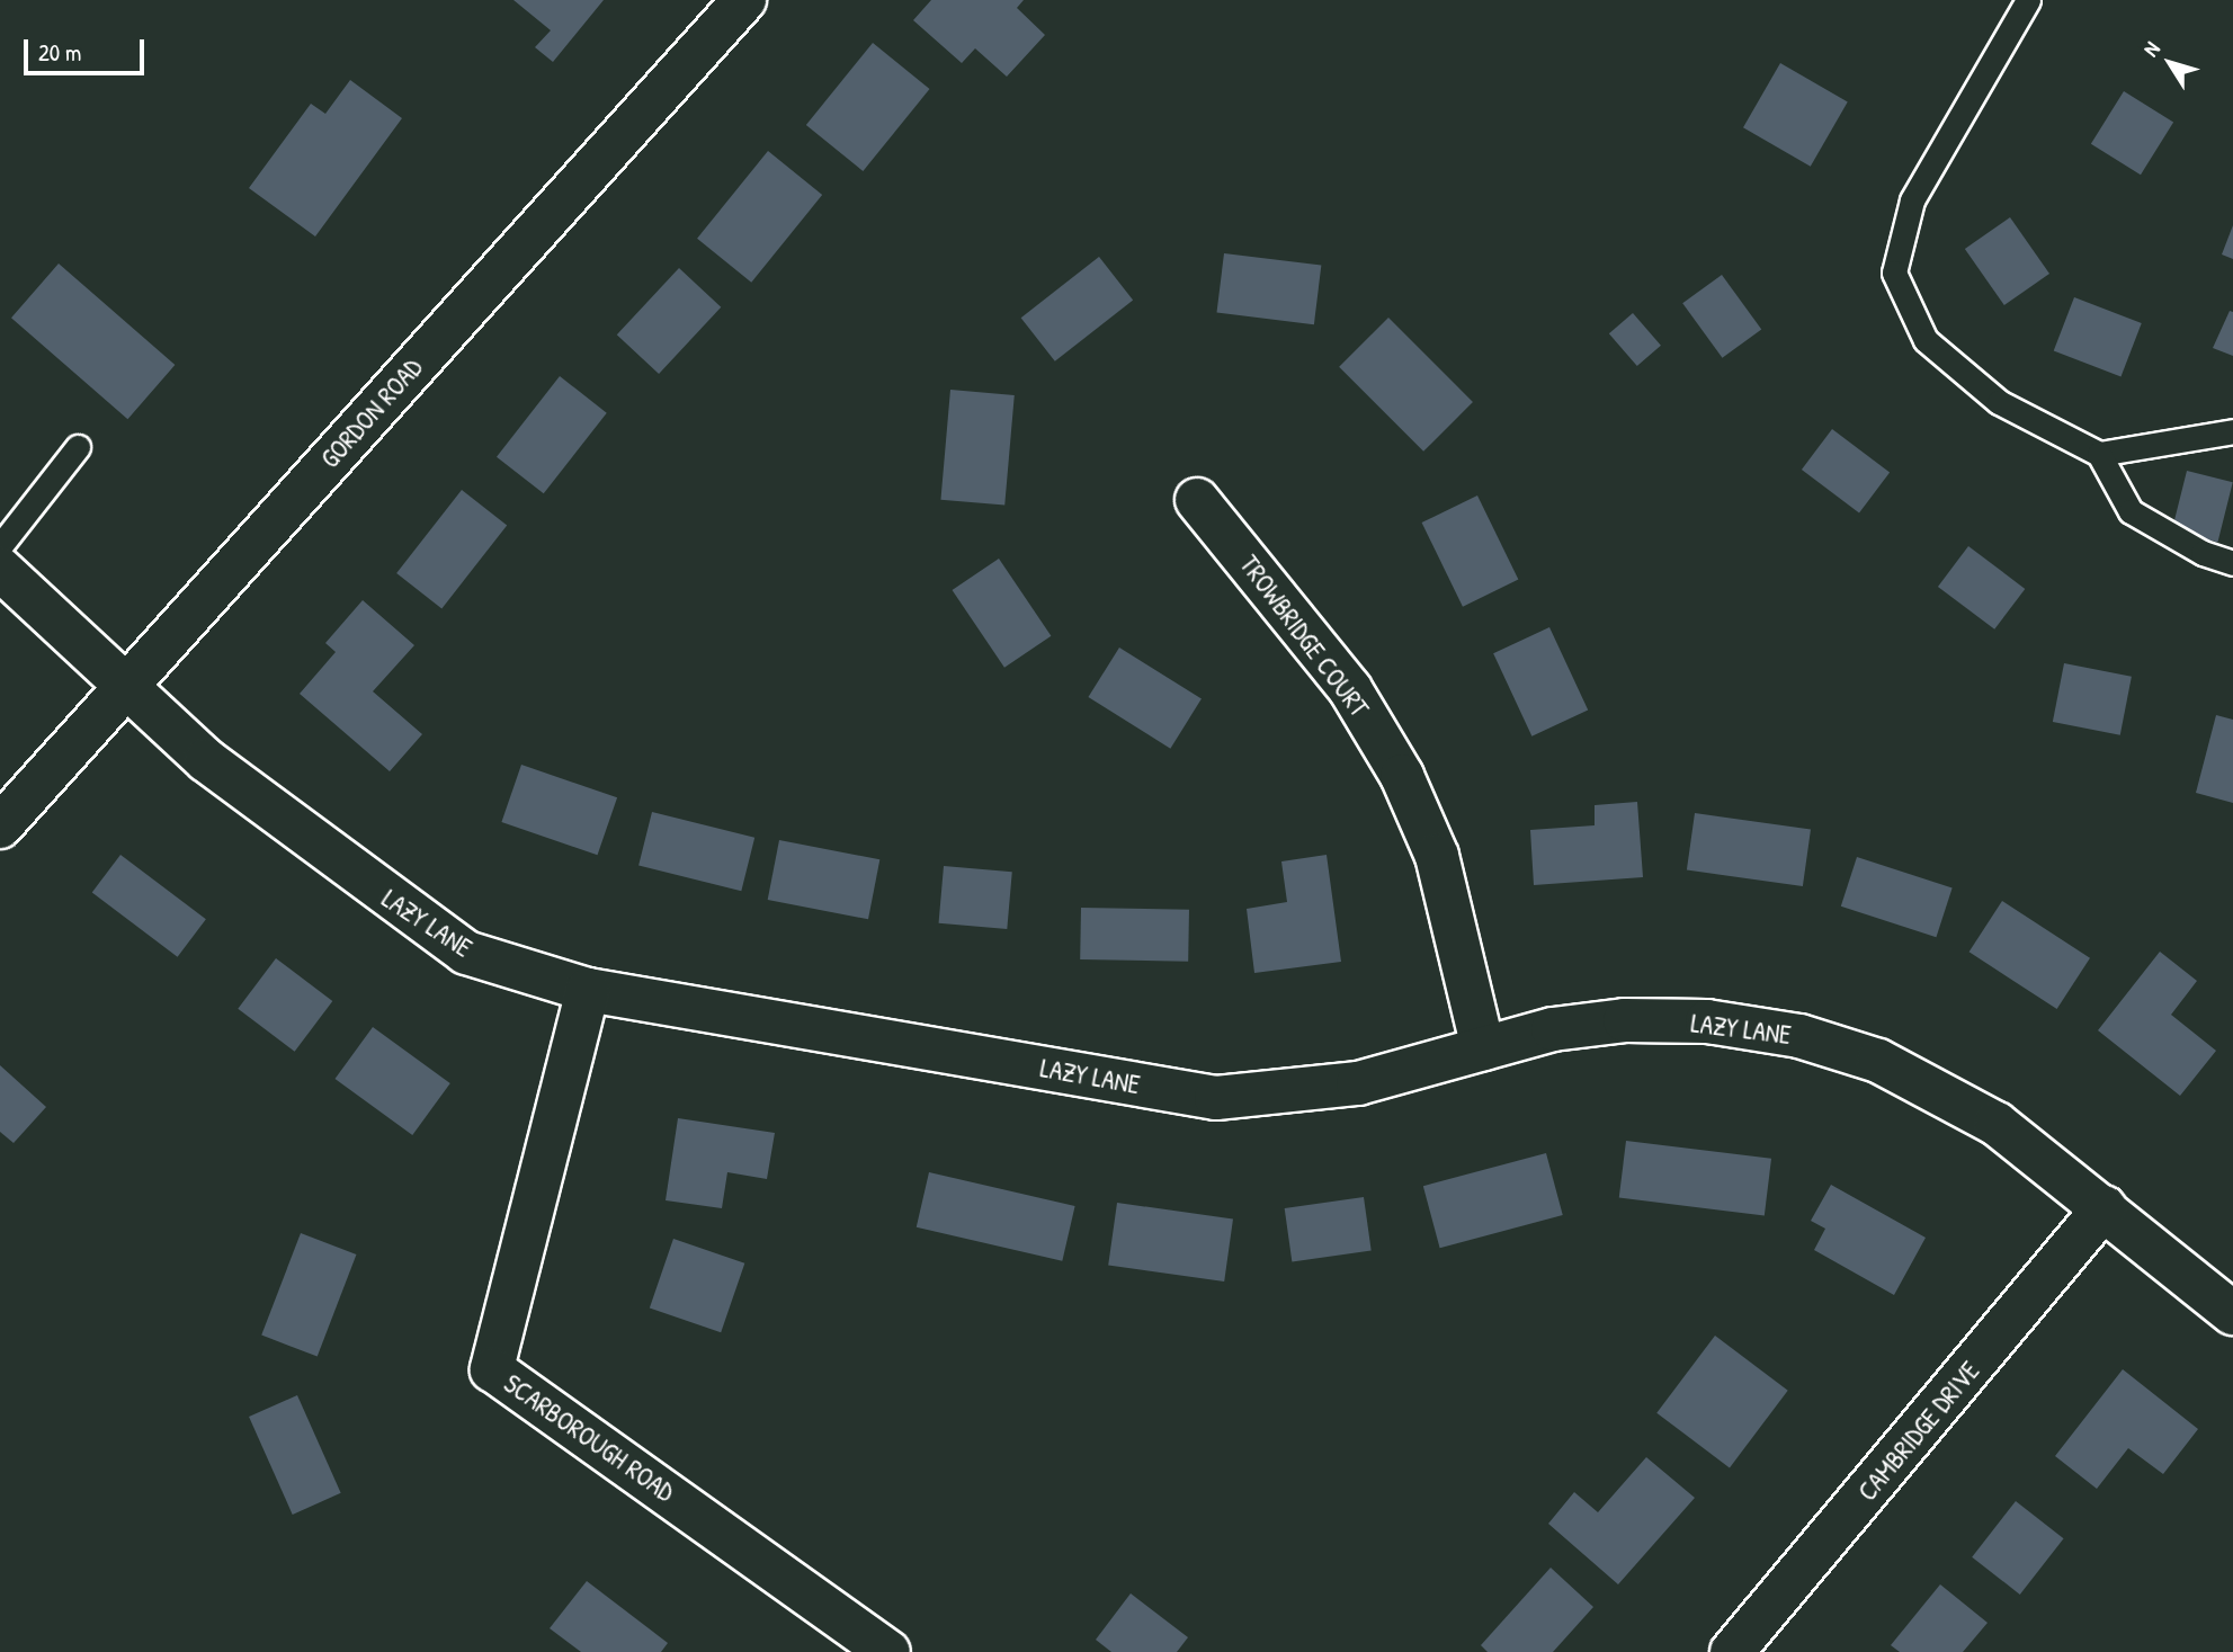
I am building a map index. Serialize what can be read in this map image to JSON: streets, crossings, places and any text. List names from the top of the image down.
{
  "streets": {
    "street": [
      "GORDON ROAD",
      "TROWBRIDGE COURT",
      "LAZY LANE",
      "CAMBRIDGE DRIVE",
      "SCARBOROUGH ROAD"
    ]
  },
  "crossings": [
    ["GORDON ROAD", "LAZY LANE"],
    ["TROWBRIDGE COURT", "LAZY LANE"],
    ["LAZY LANE", "CAMBRIDGE DRIVE"],
    ["LAZY LANE", "SCARBOROUGH ROAD"]
  ],
  "scale_bar": "20 m",
  "north": "top left"
}
